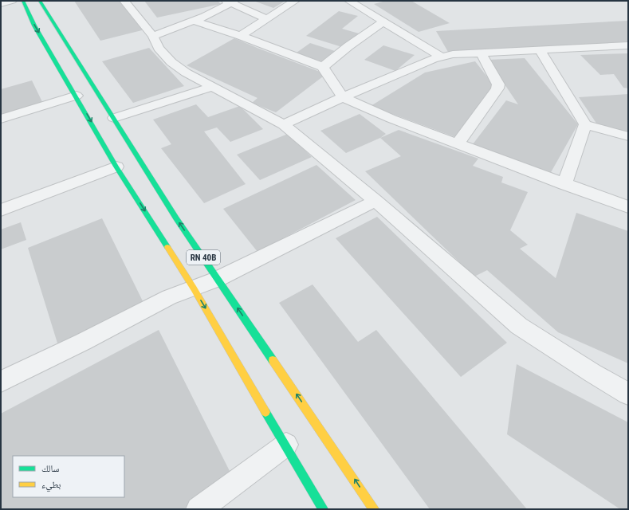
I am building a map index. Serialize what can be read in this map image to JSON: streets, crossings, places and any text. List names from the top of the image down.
{
  "streets": {
    "main road": ["RN 40B"]
  },
  "legend": ["سالك", "بطيء"]
}
